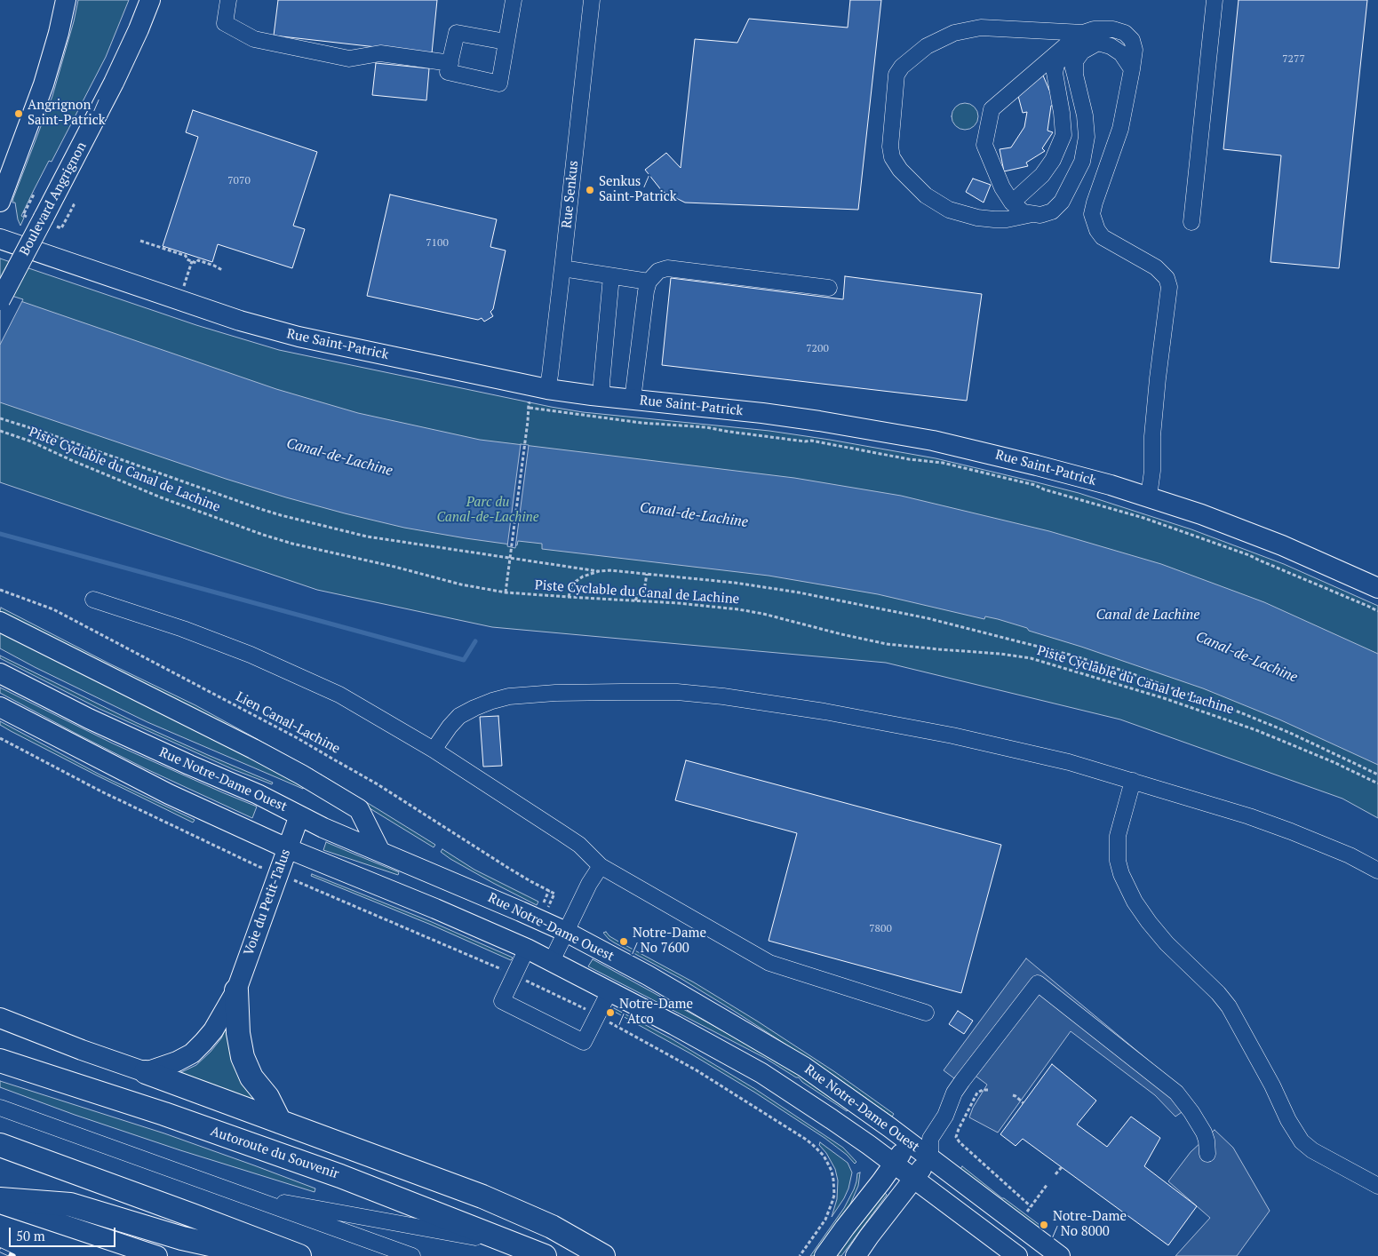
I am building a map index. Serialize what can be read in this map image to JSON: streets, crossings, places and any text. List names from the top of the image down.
{
  "streets": {
    "highway": ["Autoroute du Souvenir"],
    "main road": [
      "Boulevard Angrignon",
      "Rue Saint-Patrick",
      "Rue Notre-Dame Ouest",
      "Voie du Petit-Talus"
    ],
    "street": ["Rue Senkus"],
    "path": ["Piste Cyclable du Canal de Lachine", "Lien Canal-Lachine"]
  },
  "crossings": [
    ["Rue Senkus", "Rue Saint-Patrick"],
    ["Rue Notre-Dame Ouest", "Voie du Petit-Talus"]
  ],
  "water": ["Canal-de-Lachine", "Canal de Lachine"],
  "parks": ["Parc du Canal-de-Lachine"],
  "places": [
    "Angrignon / Saint-Patrick",
    "Senkus / Saint-Patrick",
    "Notre-Dame / No 7600",
    "Notre-Dame / Atco",
    "Notre-Dame / No 8000"
  ],
  "house_numbers": [
    "7277",
    "7070",
    "7100",
    "7200",
    "7800"
  ],
  "scale_bar": "50 m"
}
